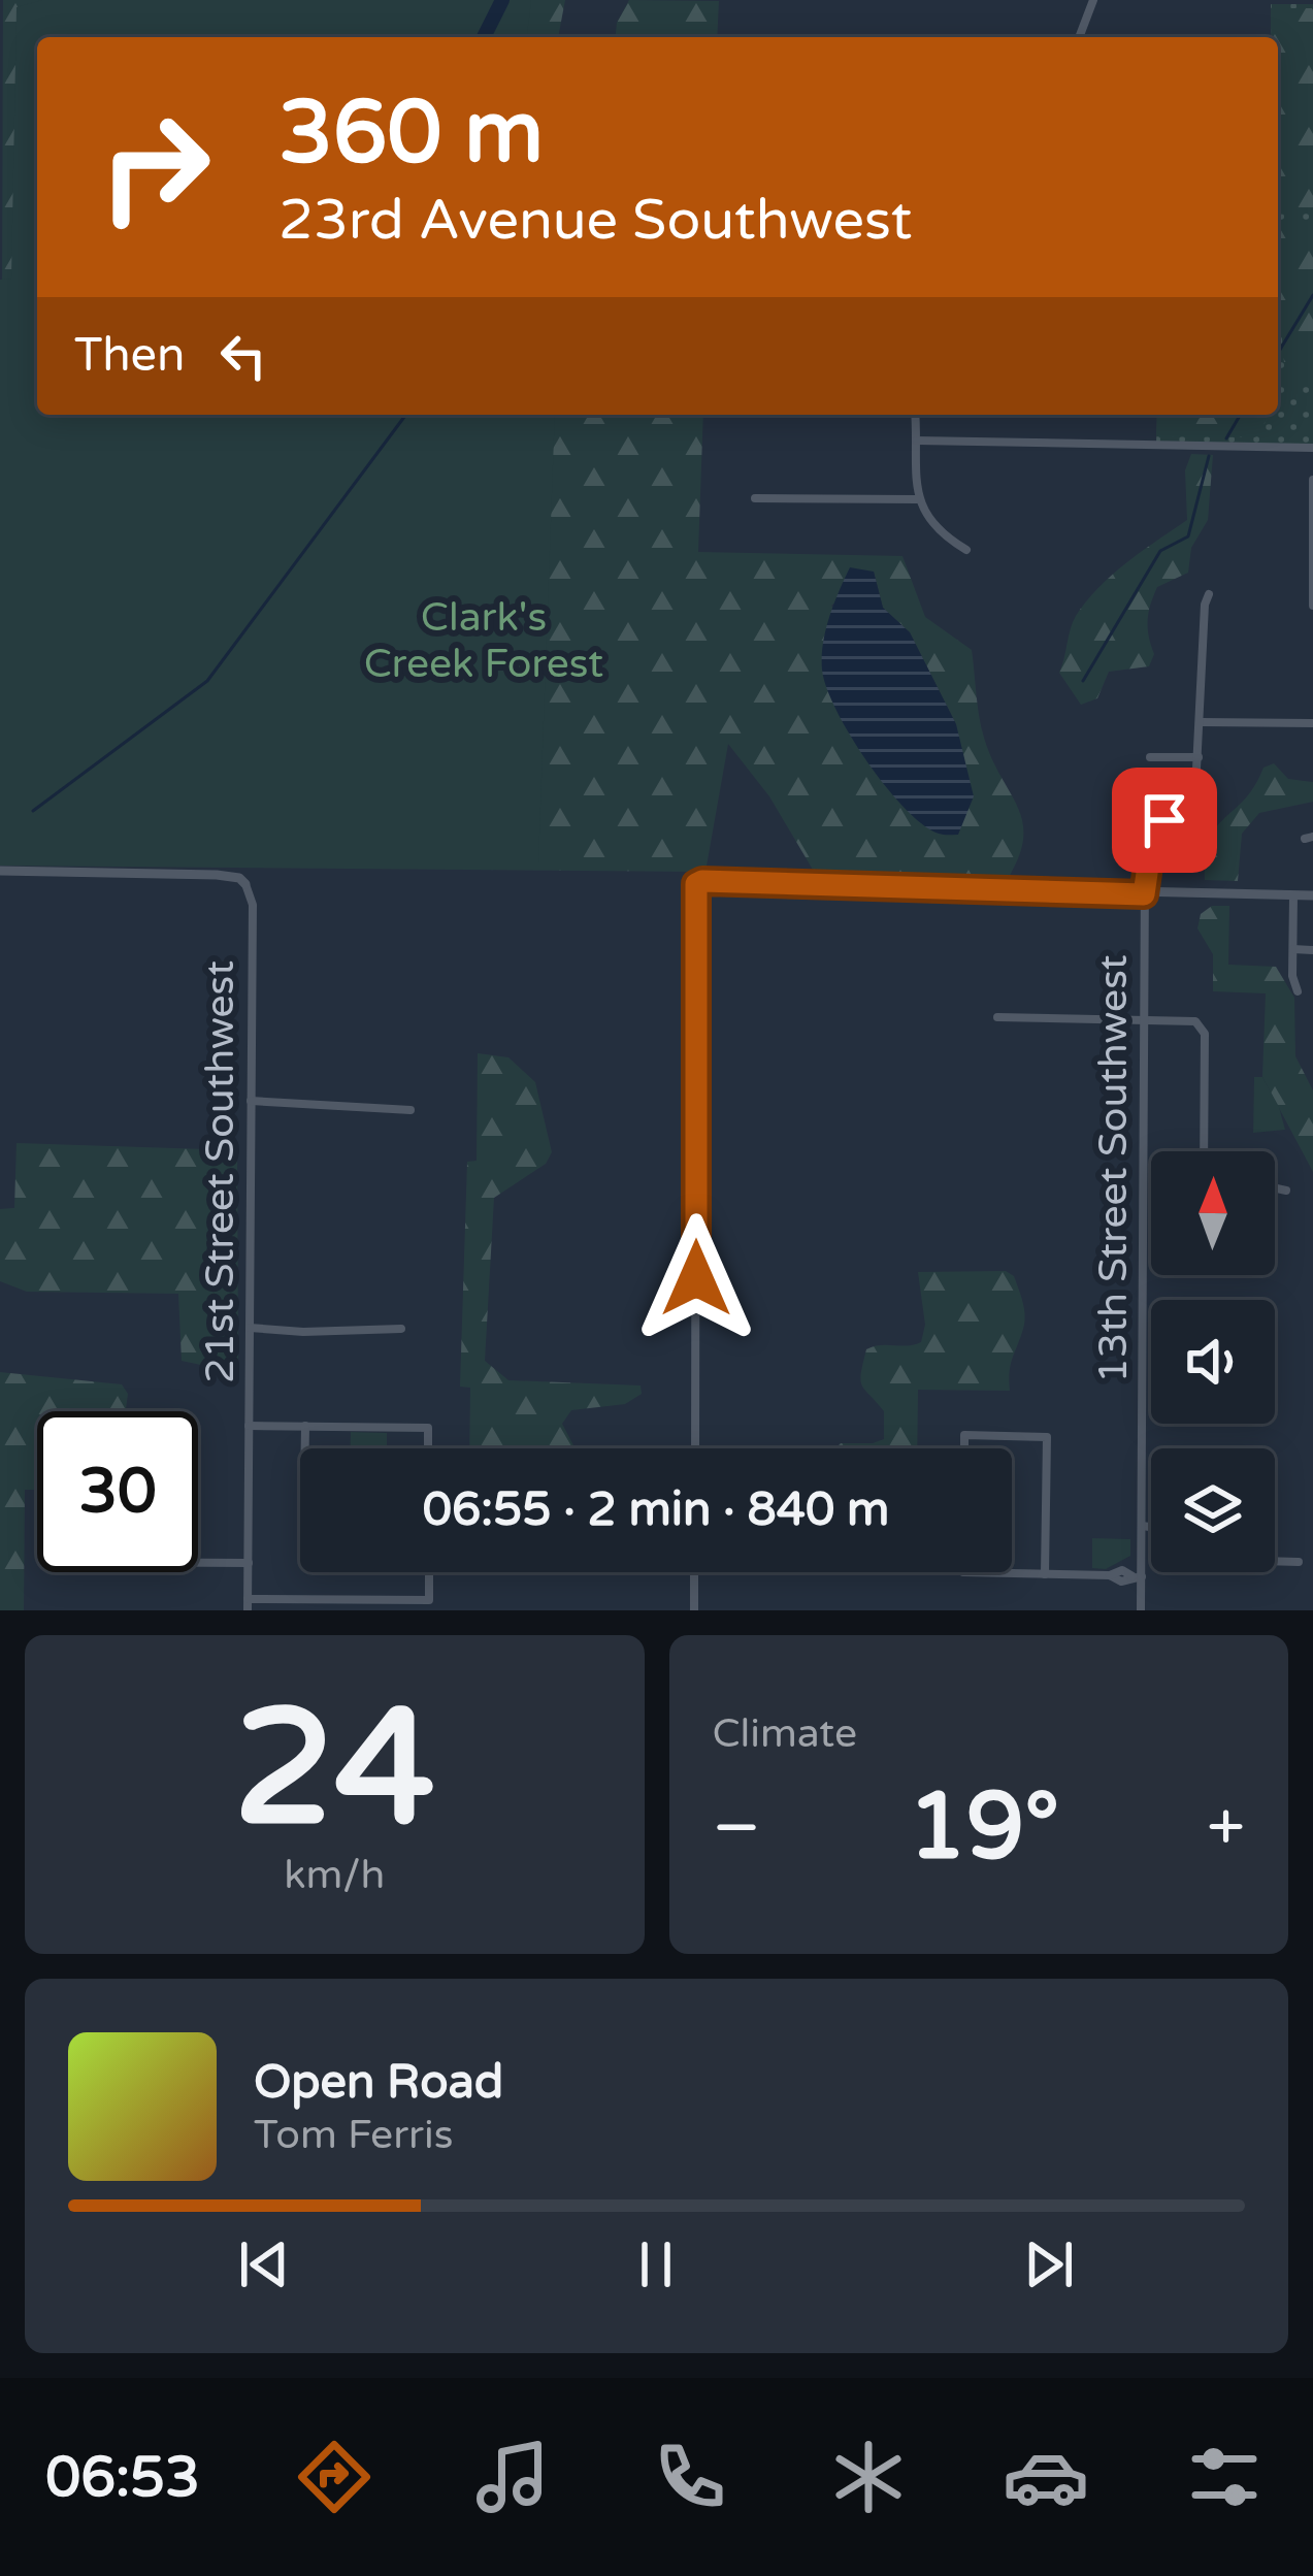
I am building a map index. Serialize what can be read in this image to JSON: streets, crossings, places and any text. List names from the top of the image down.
{
  "streets": {
    "street": ["13th Street Southwest", "21st Street Southwest"]
  },
  "parks": ["Clark's Creek Forest"],
  "north": "top",
  "page": {
    "turn": ["360 m", "23rd Avenue Southwest"],
    "then": "Then",
    "limit": "30",
    "trip": "06:55 · 2 min · 840 m",
    "tile": [
      ["24", "km/h"],
      "Climate"
    ],
    "heat": ["−", "19°", "+"],
    "song": ["Open Road", "Tom Ferris"],
    "tabs": "06:53"
  }
}
